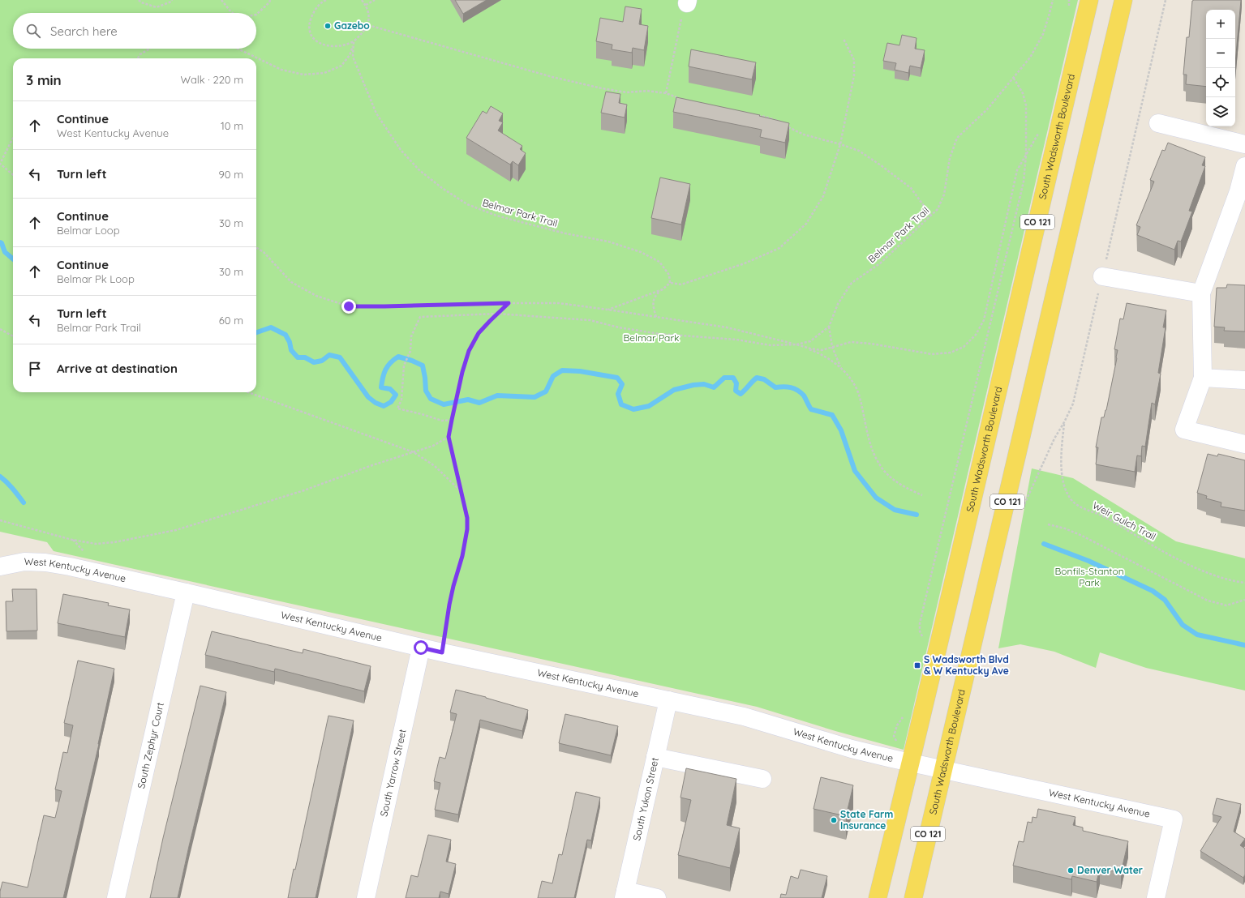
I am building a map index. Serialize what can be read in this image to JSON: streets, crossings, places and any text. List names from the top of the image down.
{
  "streets": {
    "main road": ["South Wadsworth Boulevard", "CO 121"],
    "street": [
      "West Kentucky Avenue",
      "South Zephyr Court",
      "South Yarrow Street",
      "South Yukon Street"
    ],
    "path": ["Belmar Park Trail", "Weir Gulch Trail"]
  },
  "crossings": [
    ["South Wadsworth Boulevard", "West Kentucky Avenue"],
    ["West Kentucky Avenue", "South Zephyr Court"],
    ["West Kentucky Avenue", "South Yarrow Street"],
    ["West Kentucky Avenue", "South Yukon Street"]
  ],
  "parks": ["Belmar Park", "Bonfils-Stanton Park"],
  "places": {
    "other": ["Gazebo", "State Farm Insurance", "Denver Water"],
    "transit": ["S Wadsworth Blvd & W Kentucky Ave"]
  },
  "page": {
    "map_buttons": ["+", "−"],
    "search": "Search here",
    "heading": ["3 min", "Walk · 220 m"],
    "list": [
      ["Continue", "West Kentucky Avenue", "10 m"],
      ["Turn left", "90 m"],
      ["Continue", "Belmar Loop", "30 m"],
      ["Continue", "Belmar Pk Loop", "30 m"],
      ["Turn left", "Belmar Park Trail", "60 m"],
      "Arrive at destination"
    ]
  }
}
